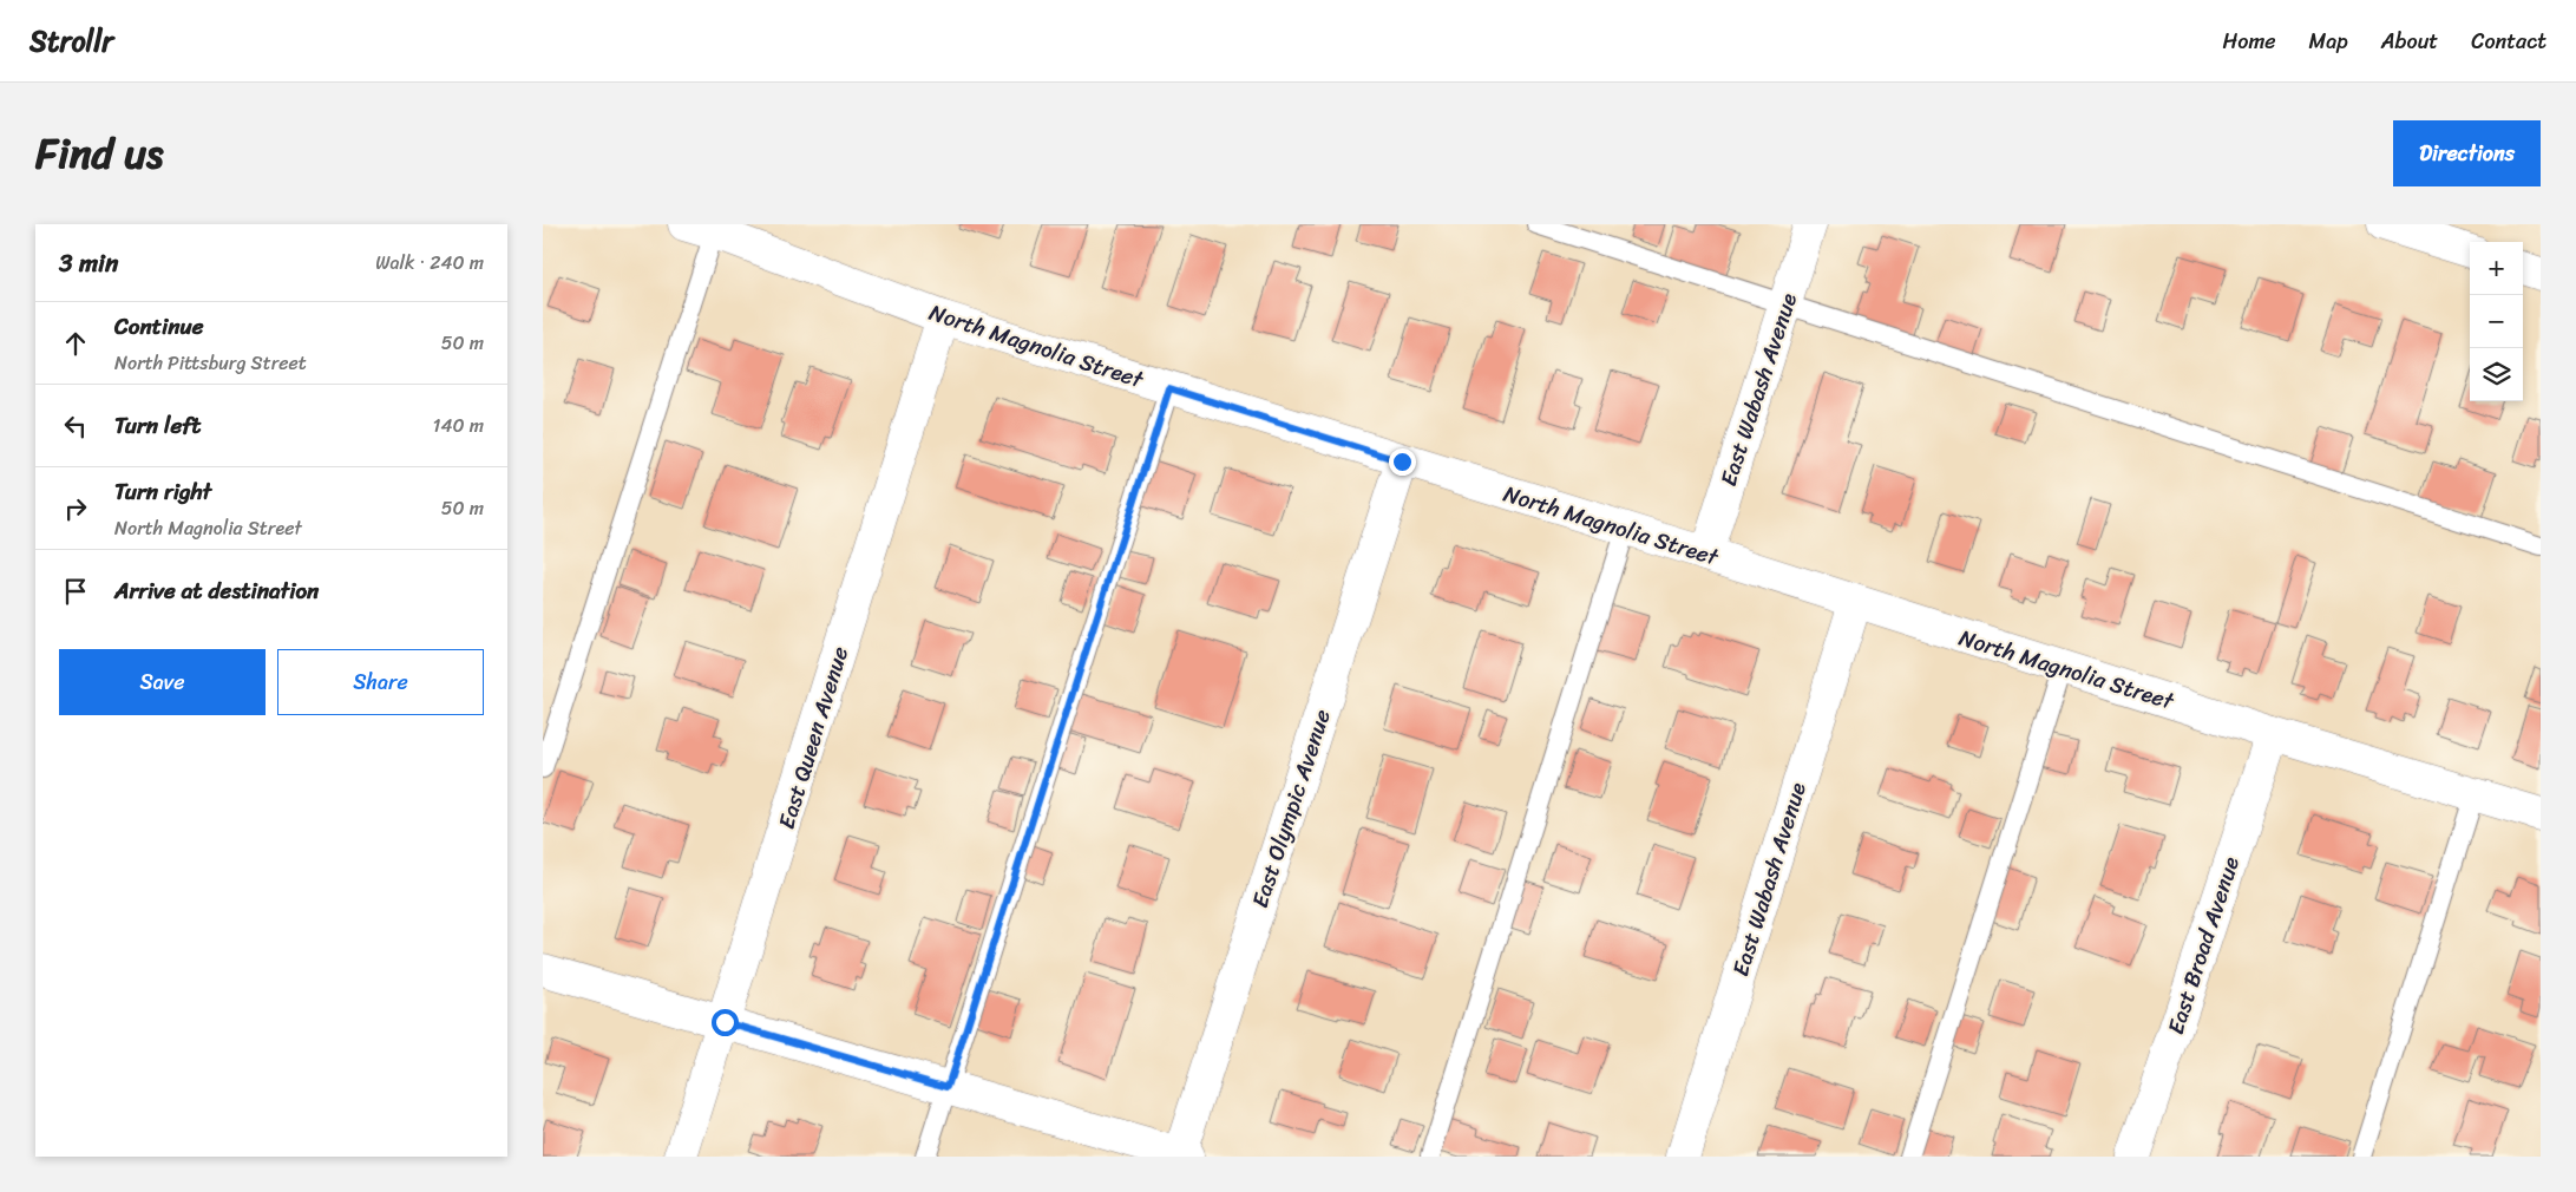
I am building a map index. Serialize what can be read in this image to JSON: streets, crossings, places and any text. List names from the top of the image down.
{
  "streets": {
    "street": [
      "North Magnolia Street",
      "East Wabash Avenue",
      "East Queen Avenue",
      "East Olympic Avenue",
      "East Broad Avenue"
    ]
  },
  "crossings": [
    ["North Magnolia Street", "East Wabash Avenue"],
    ["North Magnolia Street", "East Queen Avenue"],
    ["North Magnolia Street", "East Olympic Avenue"],
    ["North Magnolia Street", "East Broad Avenue"]
  ],
  "page": {
    "header": "Strollr",
    "nav": [
      "Home",
      "Map",
      "About",
      "Contact"
    ],
    "title": "Find us",
    "buttons": [
      "Directions",
      ["Save", "Share"]
    ],
    "heading": ["3 min", "Walk · 240 m"],
    "map_buttons": ["+", "−"],
    "list": [
      ["Continue", "North Pittsburg Street", "50 m"],
      ["Turn left", "140 m"],
      ["Turn right", "North Magnolia Street", "50 m"],
      "Arrive at destination"
    ]
  }
}
